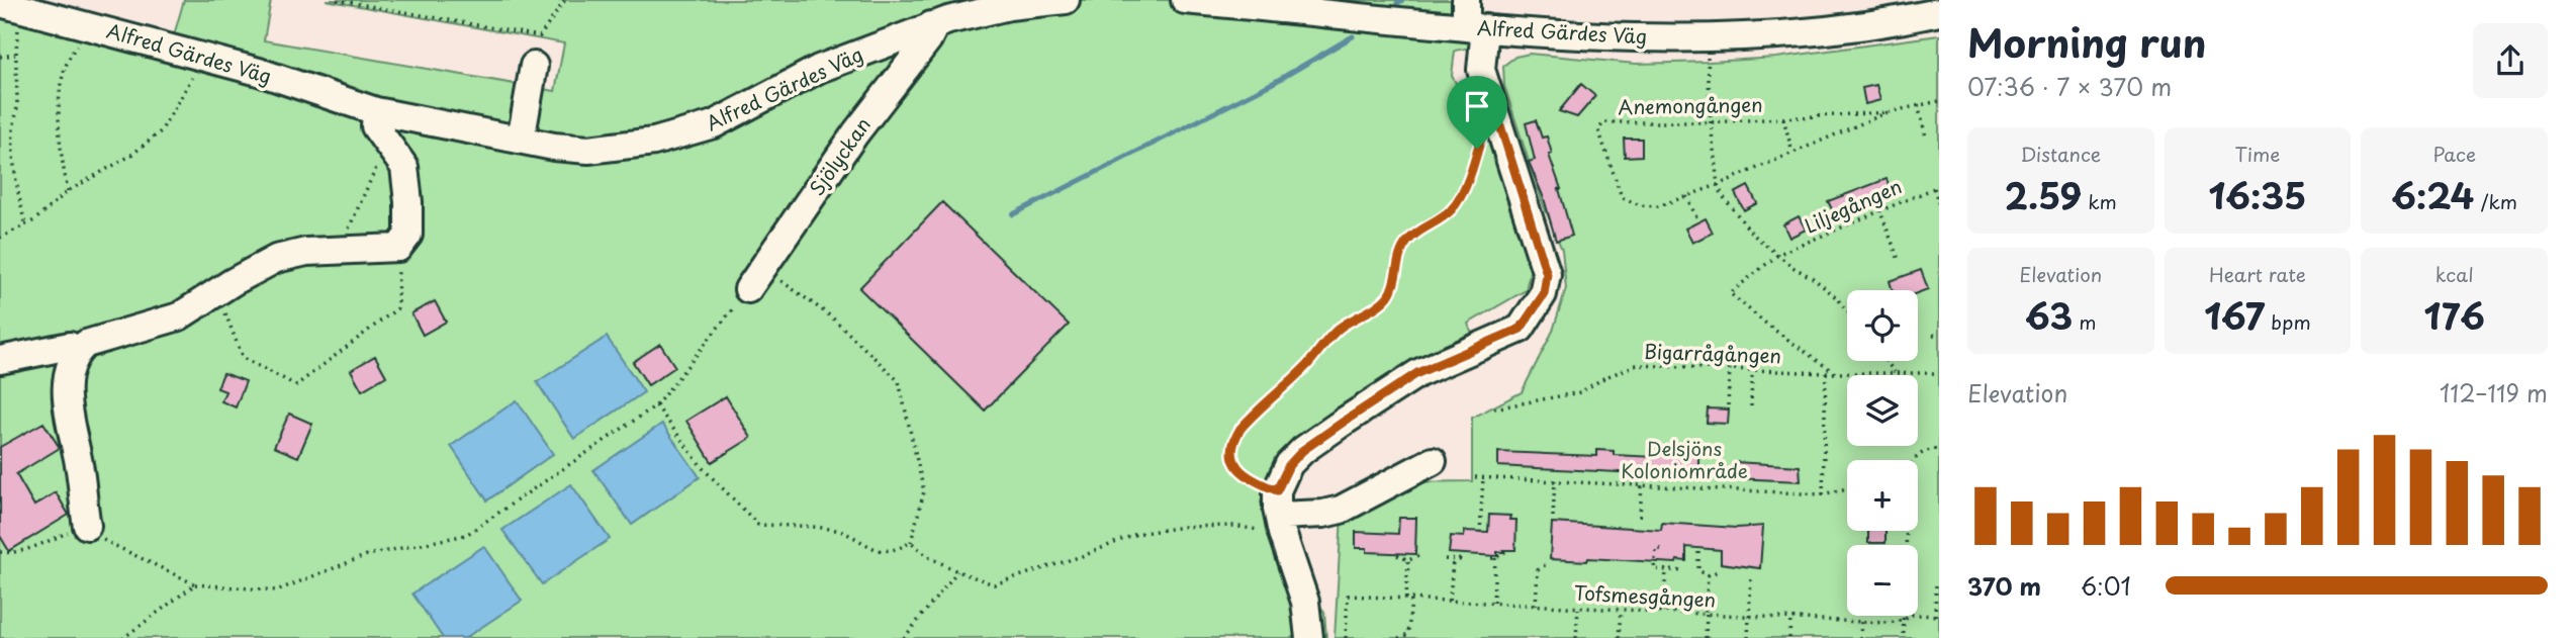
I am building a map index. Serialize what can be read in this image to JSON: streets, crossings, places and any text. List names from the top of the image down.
{
  "streets": {
    "street": ["Alfred Gärdes Väg", "Sjölyckan"],
    "path": [
      "Anemongången",
      "Liljegången",
      "Bigarrågången",
      "Tofsmesgången"
    ]
  },
  "crossings": [
    ["Alfred Gärdes Väg", "Sjölyckan"],
    ["Liljegången", "Bigarrågången"]
  ],
  "parks": ["Delsjöns Koloniområde"],
  "page": {
    "heading": ["Morning run", "07:36 · 7 × 370 m"],
    "stats": [
      ["Distance", "2.59 km"],
      ["Time", "16:35"],
      ["Pace", "6:24 /km"],
      ["Elevation", "63 m"],
      ["Heart rate", "167 bpm"],
      ["kcal", "176"]
    ],
    "map_buttons": ["+", "−"],
    "chart": ["Elevation", "112–119 m"],
    "list": [
      {
        "name": "370 m",
        "note": "6:01"
      }
    ]
  }
}
